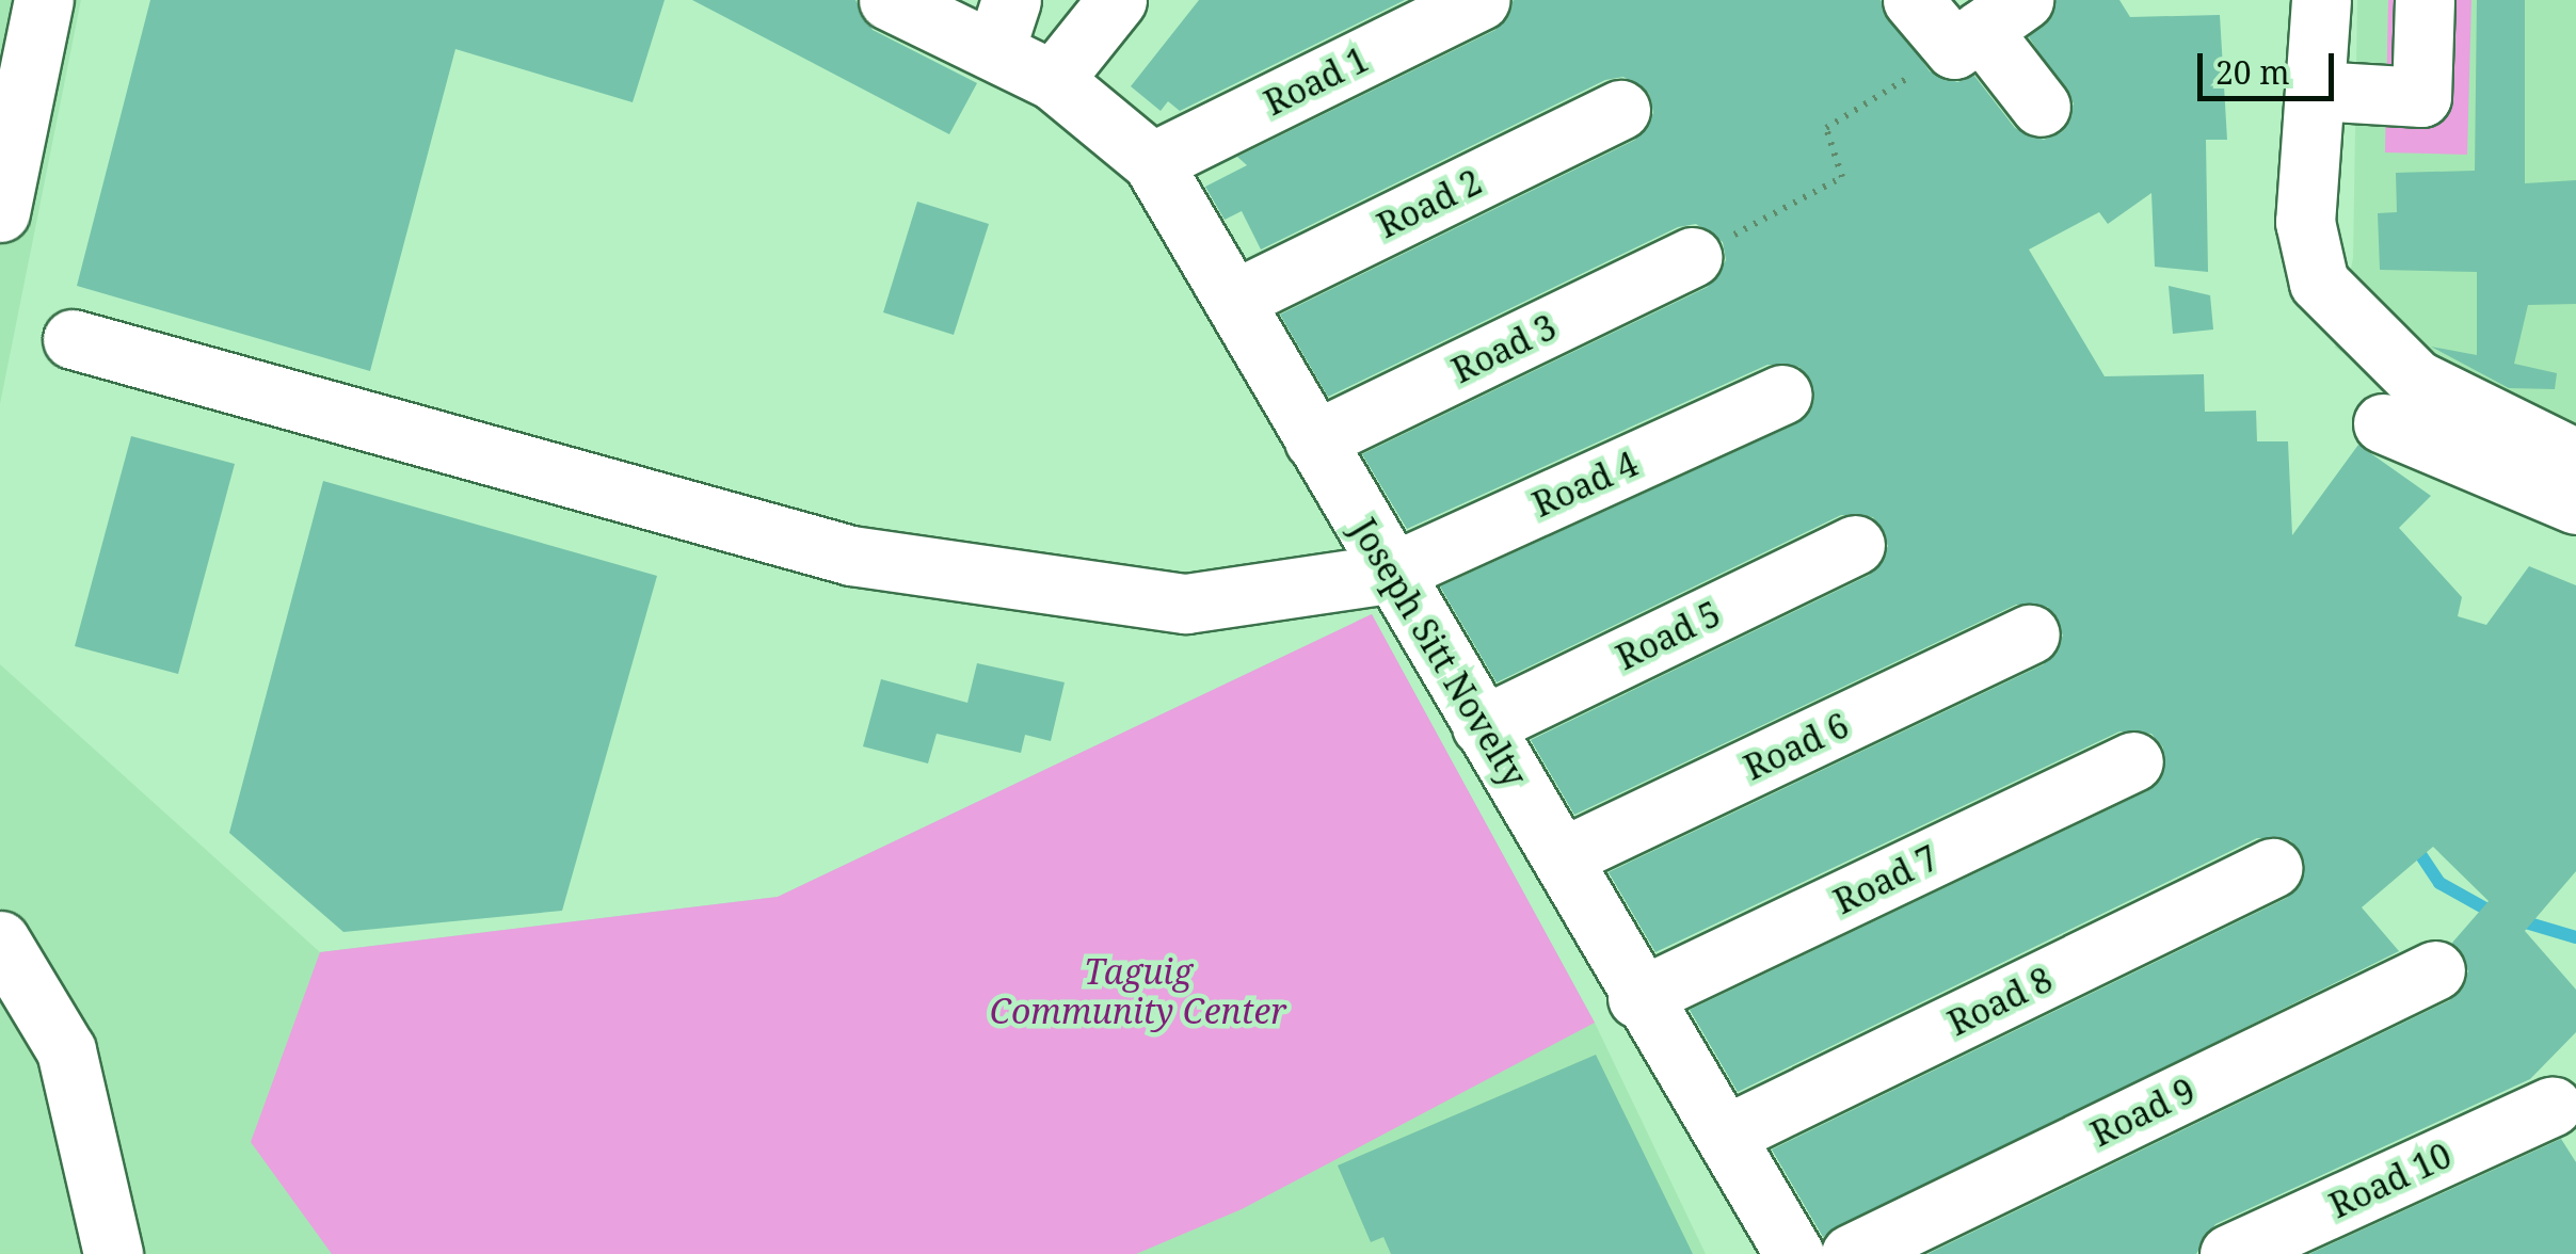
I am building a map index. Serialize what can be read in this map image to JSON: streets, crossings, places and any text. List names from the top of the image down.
{
  "streets": {
    "street": [
      "Road 1",
      "Road 2",
      "Road 3",
      "Road 4",
      "Road 5",
      "Joseph Sitt Novelty",
      "Road 6",
      "Road 7",
      "Road 8",
      "Road 9",
      "Road 10"
    ]
  },
  "crossings": [
    ["Road 1", "Joseph Sitt Novelty"],
    ["Road 2", "Joseph Sitt Novelty"],
    ["Road 3", "Joseph Sitt Novelty"],
    ["Road 4", "Joseph Sitt Novelty"],
    ["Road 5", "Joseph Sitt Novelty"],
    ["Joseph Sitt Novelty", "Road 6"],
    ["Joseph Sitt Novelty", "Road 7"],
    ["Joseph Sitt Novelty", "Road 8"]
  ],
  "parks": ["Taguig Community Center"],
  "scale_bar": "20 m"
}
